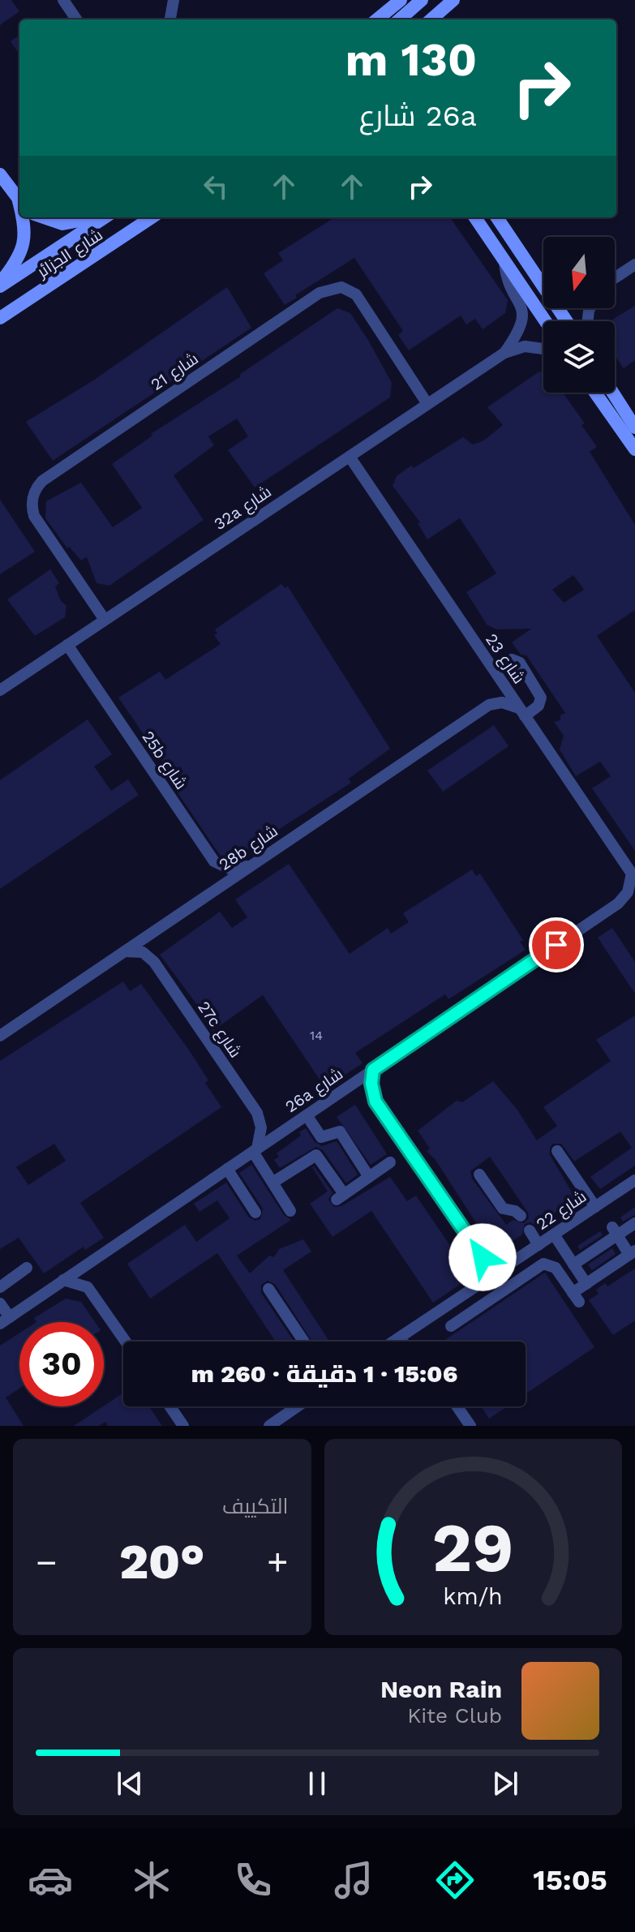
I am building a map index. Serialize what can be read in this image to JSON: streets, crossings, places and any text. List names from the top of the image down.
{
  "streets": {
    "street": [
      "شارع الجزائر",
      "شارع 21",
      "32a شارع",
      "شارع 23",
      "25b شارع",
      "28b شارع",
      "27c شارع",
      "26a شارع",
      "شارع 22"
    ]
  },
  "crossings": [
    ["شارع 21", "32a شارع"],
    ["32a شارع", "شارع 23"],
    ["32a شارع", "25b شارع"],
    ["شارع 23", "28b شارع"],
    ["شارع 23", "26a شارع"],
    ["25b شارع", "28b شارع"],
    ["28b شارع", "27c شارع"],
    ["27c شارع", "26a شارع"]
  ],
  "house_numbers": ["14"],
  "north": "bottom",
  "page": {
    "turn": ["130 m", "26a شارع"],
    "limit": "30",
    "trip": "15:06 · 1 دقيقة · 260 m",
    "tile": "التكييف",
    "heat": ["−", "20°", "+"],
    "song": ["Neon Rain", "Kite Club"],
    "tabs": "15:05",
    "gauge": ["29", "km/h"]
  }
}
